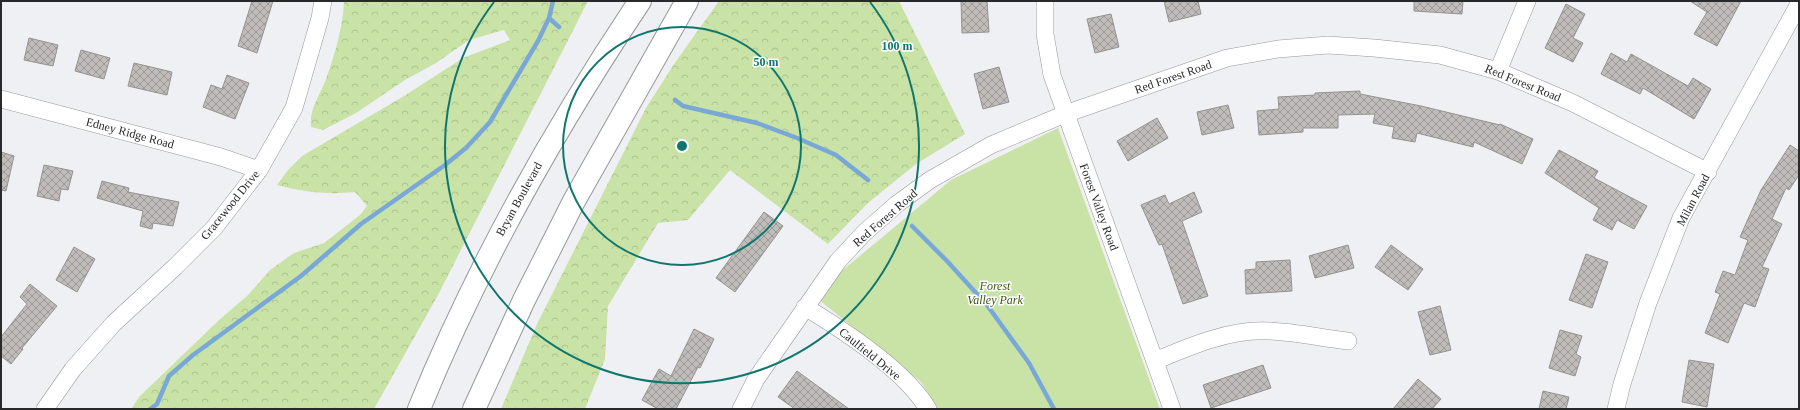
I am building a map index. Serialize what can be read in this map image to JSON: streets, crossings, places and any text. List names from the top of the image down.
{
  "streets": {
    "highway": ["Bryan Boulevard"],
    "street": [
      "Red Forest Road",
      "Edney Ridge Road",
      "Milan Road",
      "Gracewood Drive",
      "Forest Valley Road",
      "Caulfield Drive"
    ]
  },
  "crossings": [
    ["Red Forest Road", "Milan Road"],
    ["Red Forest Road", "Forest Valley Road"],
    ["Red Forest Road", "Caulfield Drive"],
    ["Edney Ridge Road", "Gracewood Drive"]
  ],
  "parks": ["Forest Valley Park"],
  "rings": ["100 m", "50 m"]
}
